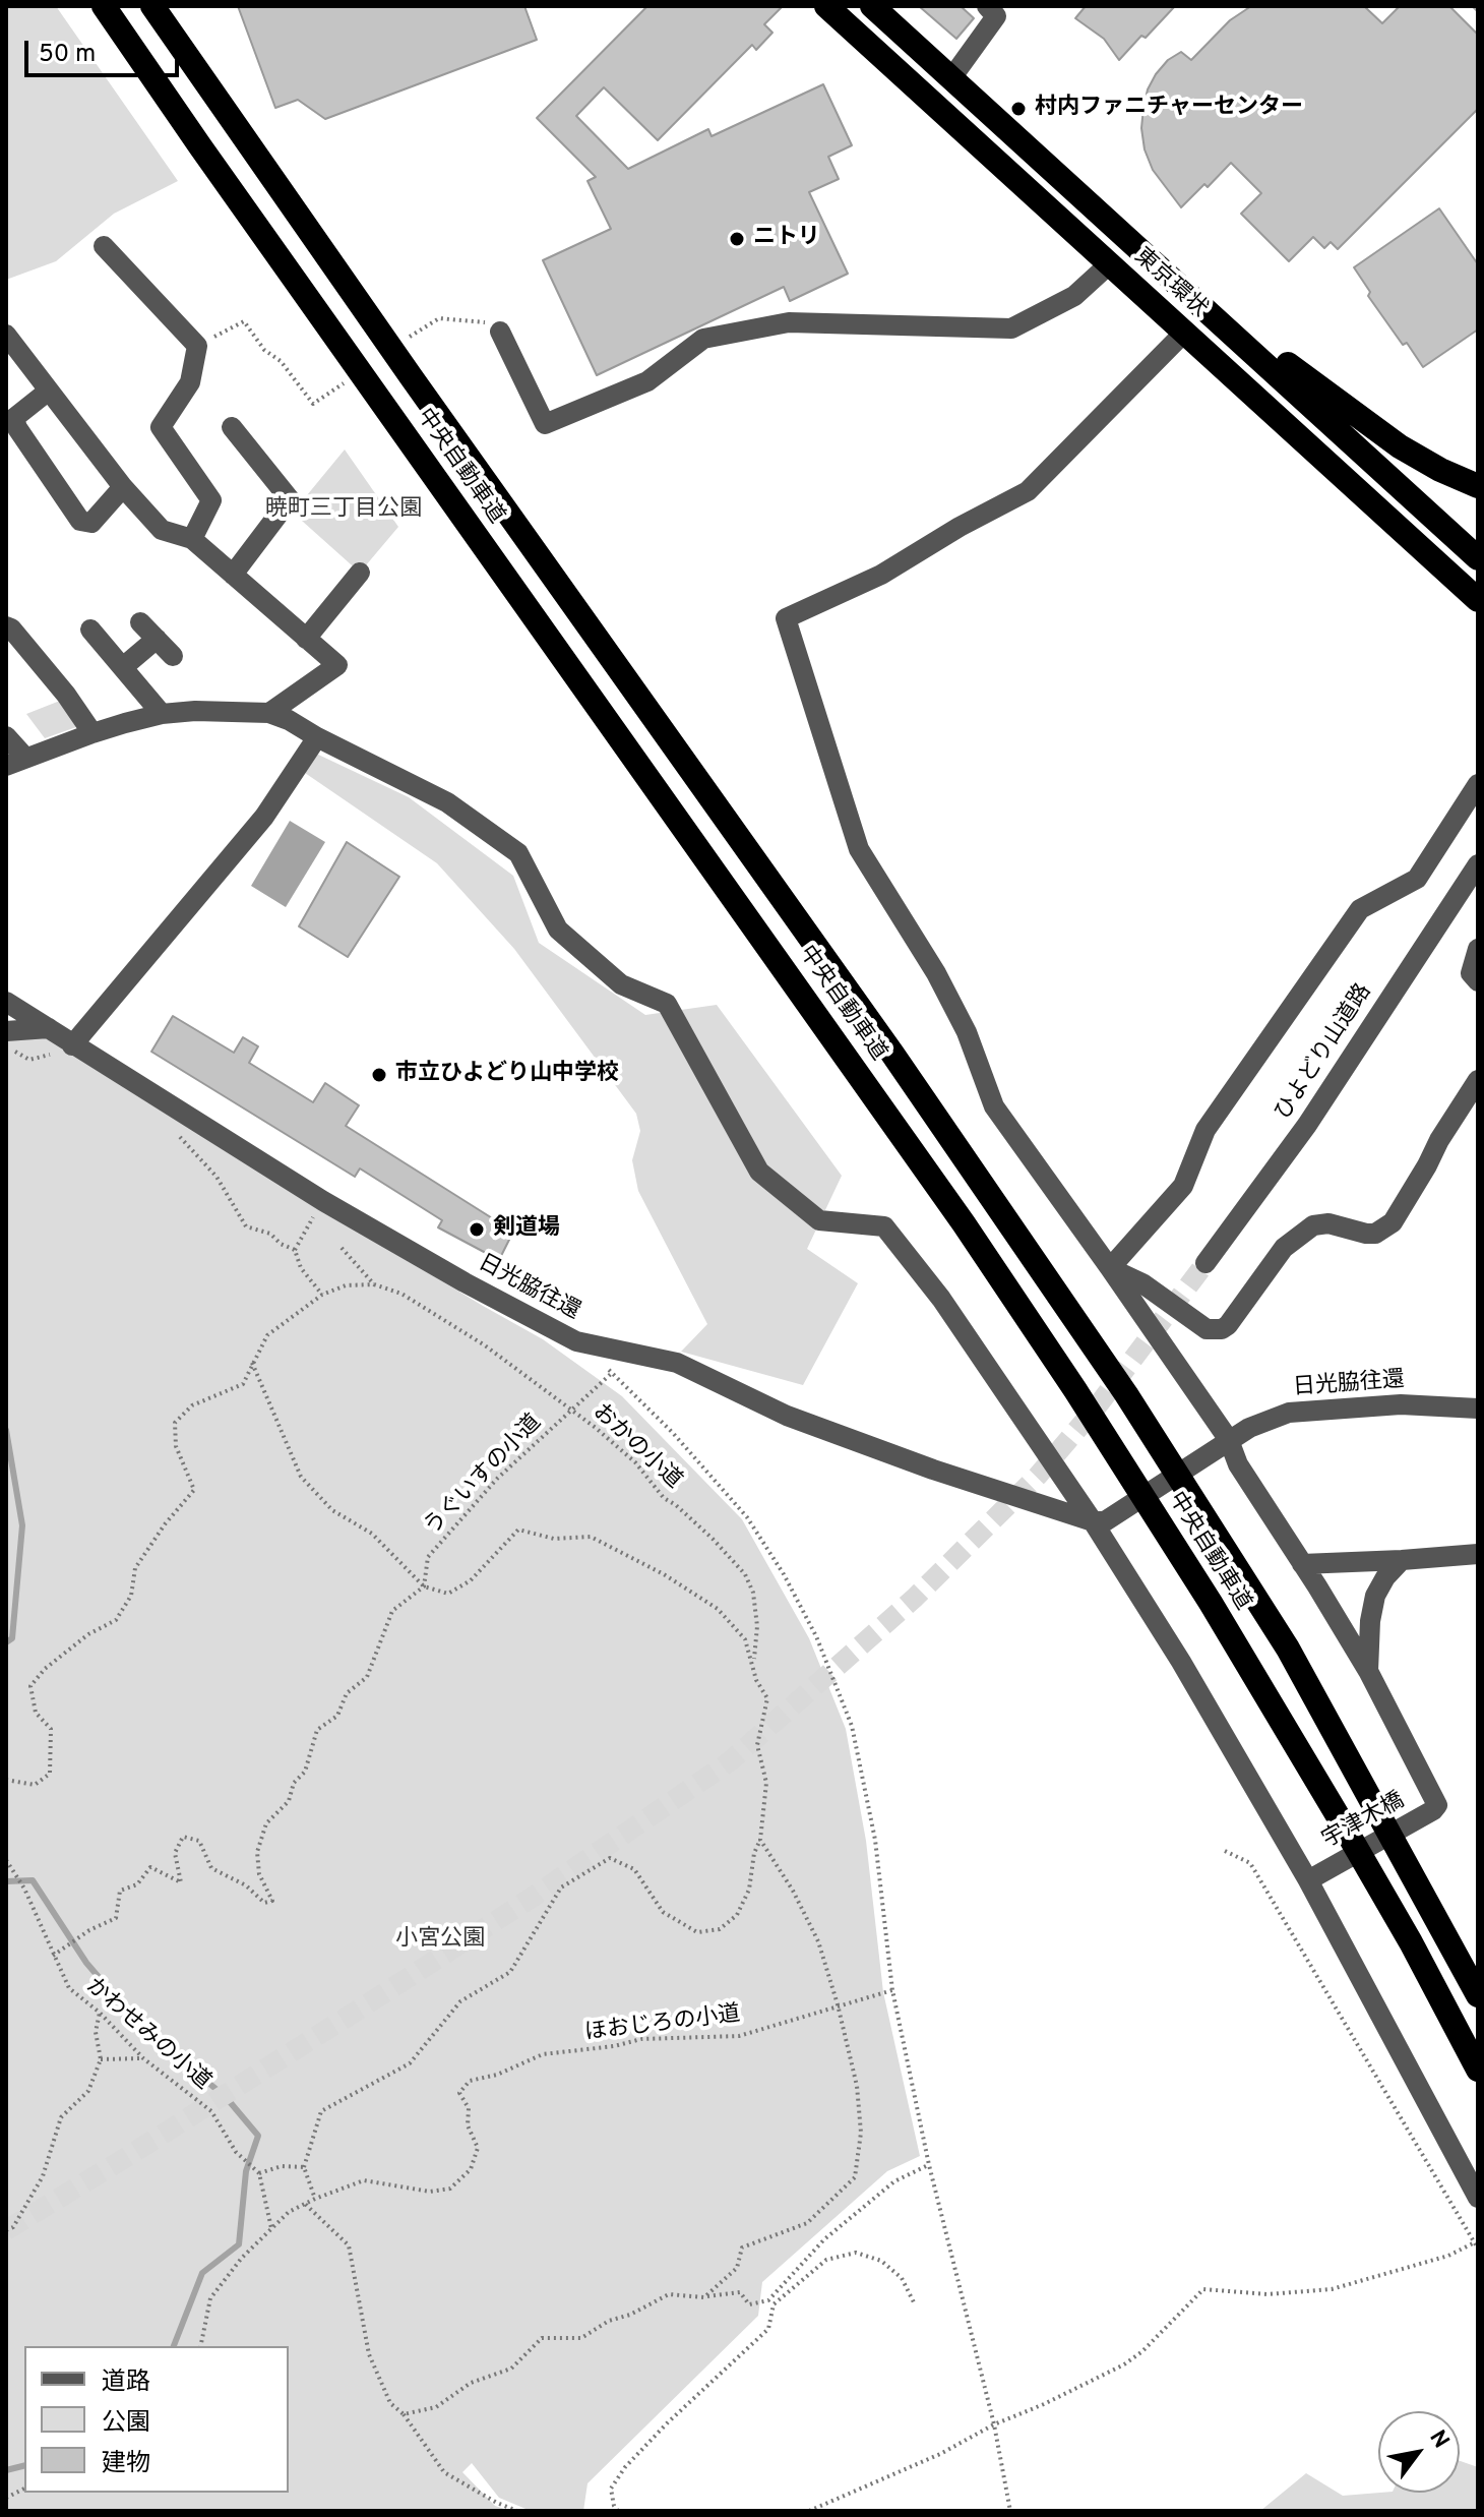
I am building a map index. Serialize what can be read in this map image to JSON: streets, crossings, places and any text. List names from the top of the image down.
{
  "streets": {
    "highway": ["東京環状", "中央自動車道"],
    "street": ["ひよどり山道路", "日光脇往還", "宇津木橋"],
    "path": [
      "おかの小道",
      "うぐいすの小道",
      "ほおじろの小道",
      "かわせみの小道"
    ]
  },
  "crossings": [
    ["おかの小道", "うぐいすの小道"]
  ],
  "parks": ["暁町三丁目公園", "小宮公園"],
  "places": [
    "村内ファニチャーセンター",
    "ニトリ",
    "市立ひよどり山中学校",
    "剣道場"
  ],
  "legend": ["道路", "公園", "建物"],
  "scale_bar": "50 m",
  "north": "top right"
}
